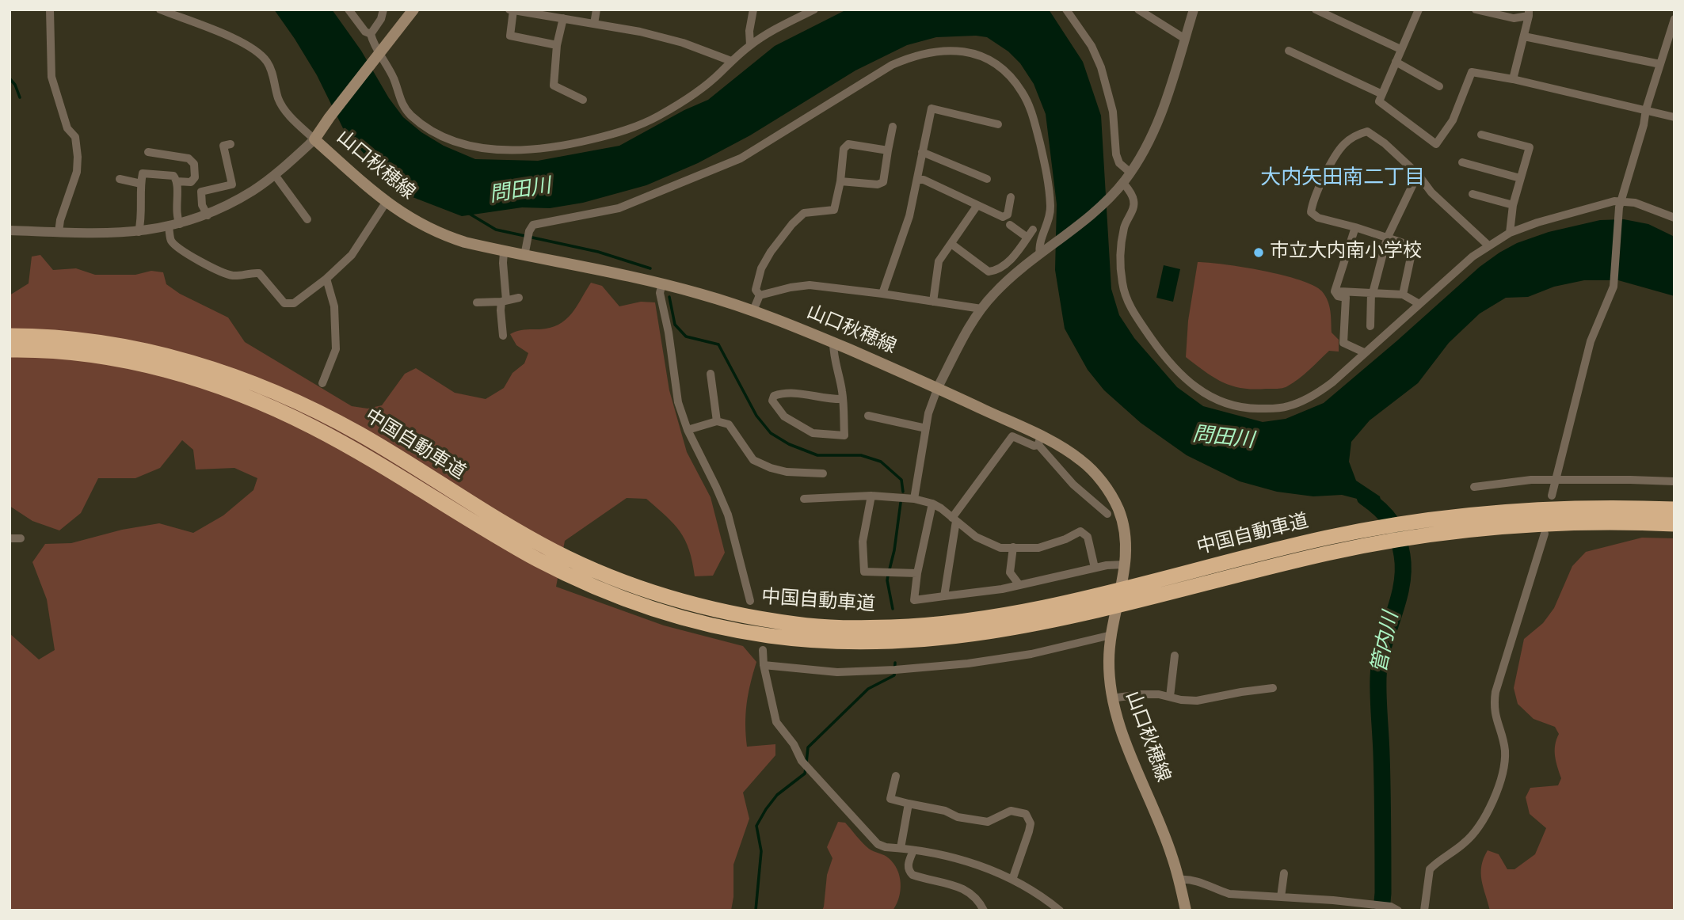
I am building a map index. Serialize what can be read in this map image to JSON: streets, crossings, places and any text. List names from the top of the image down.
{
  "streets": {
    "highway": ["中国自動車道"],
    "main road": ["山口秋穂線"]
  },
  "districts": ["大内矢田南二丁目"],
  "water": ["問田川", "管内川"],
  "places": ["市立大内南小学校"]
}
